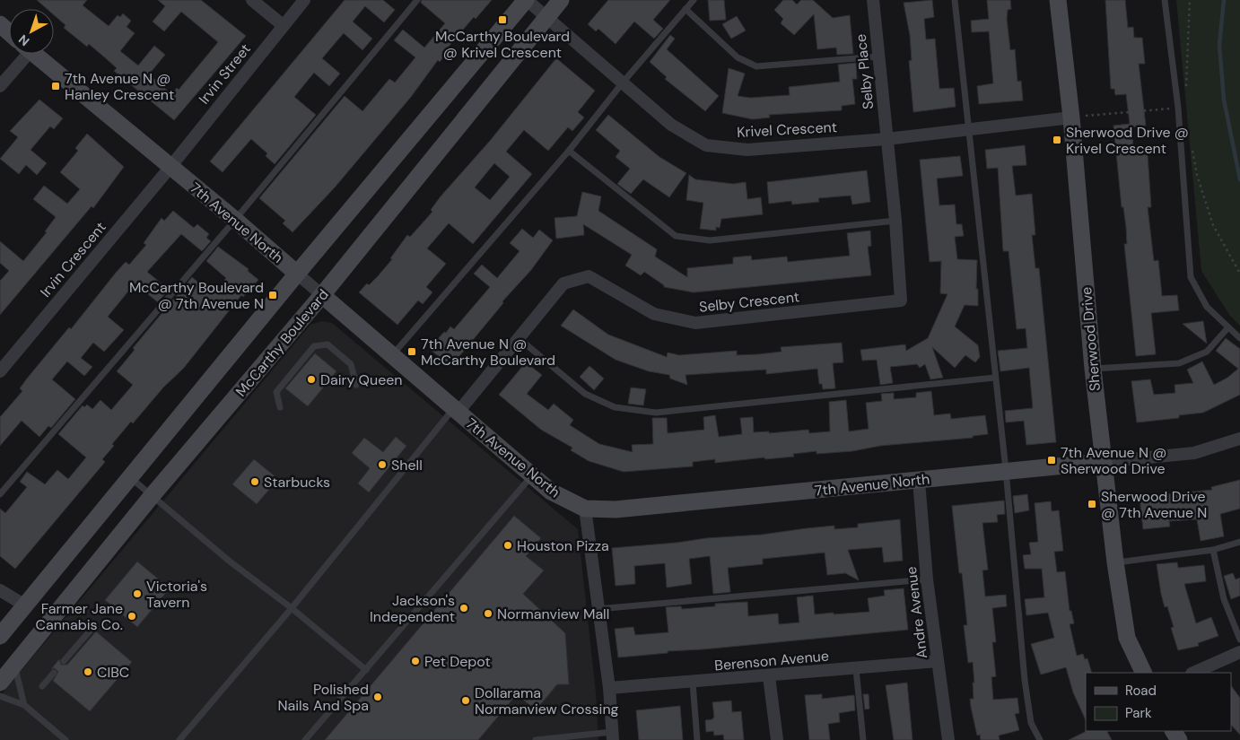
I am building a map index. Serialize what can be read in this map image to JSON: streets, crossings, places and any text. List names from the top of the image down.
{
  "streets": {
    "street": [
      "Selby Place",
      "Irvin Street",
      "Krivel Crescent",
      "7th Avenue North",
      "Irvin Crescent",
      "Selby Crescent",
      "Sherwood Drive",
      "McCarthy Boulevard",
      "Andre Avenue",
      "Berenson Avenue"
    ]
  },
  "crossings": [
    ["Selby Place", "Krivel Crescent"],
    ["Selby Place", "Selby Crescent"],
    ["Irvin Street", "7th Avenue North"],
    ["Irvin Street", "Irvin Crescent"],
    ["Krivel Crescent", "Selby Crescent"],
    ["Krivel Crescent", "Sherwood Drive"],
    ["Krivel Crescent", "McCarthy Boulevard"],
    ["7th Avenue North", "Irvin Crescent"],
    ["7th Avenue North", "Selby Crescent"],
    ["7th Avenue North", "Sherwood Drive"],
    ["7th Avenue North", "McCarthy Boulevard"],
    ["7th Avenue North", "Andre Avenue"],
    ["Andre Avenue", "Berenson Avenue"]
  ],
  "places": {
    "transit": [
      "McCarthy Boulevard @ Krivel Crescent",
      "7th Avenue N @ Hanley Crescent",
      "Sherwood Drive @ Krivel Crescent",
      "McCarthy Boulevard @ 7th Avenue N",
      "7th Avenue N @ McCarthy Boulevard",
      "7th Avenue N @ Sherwood Drive",
      "Sherwood Drive @ 7th Avenue N"
    ],
    "other": [
      "Dairy Queen",
      "Shell",
      "Starbucks",
      "Houston Pizza",
      "Victoria's Tavern",
      "Jackson's Independent",
      "Normanview Mall",
      "Farmer Jane Cannabis Co.",
      "Pet Depot",
      "CIBC",
      "Polished Nails And Spa",
      "Dollarama Normanview Crossing"
    ]
  },
  "legend": ["Road", "Park"],
  "north": "bottom left"
}
